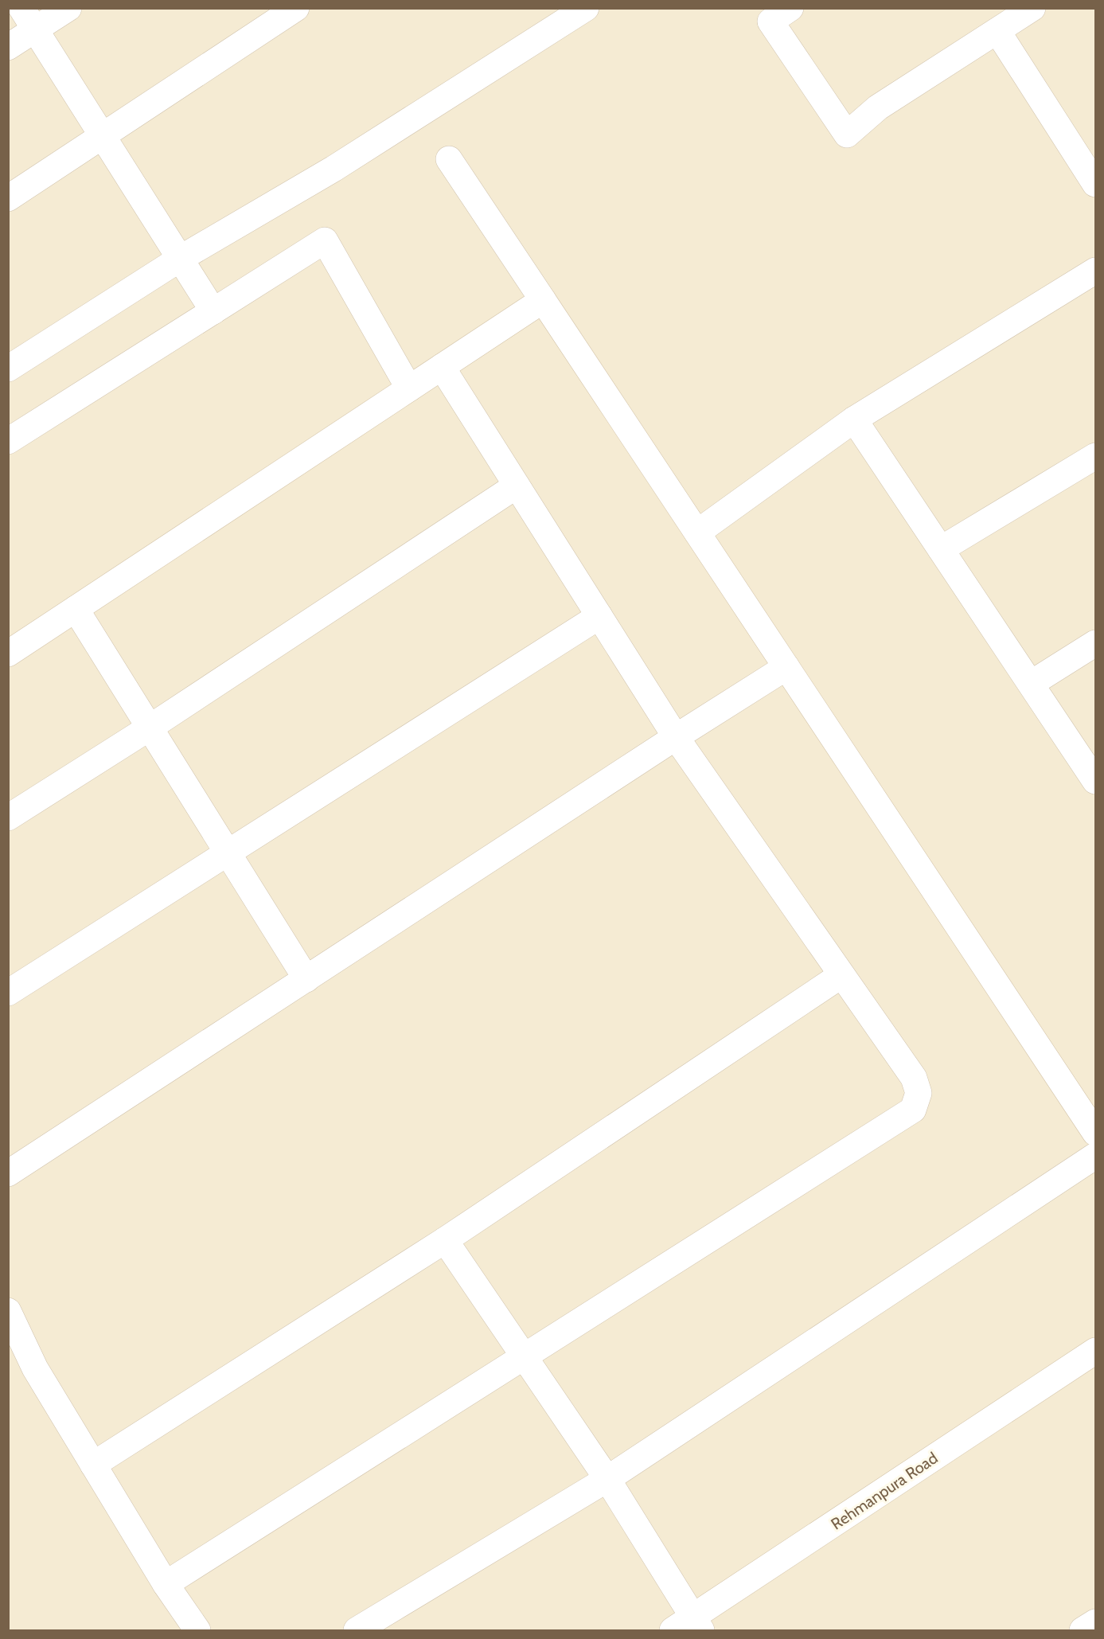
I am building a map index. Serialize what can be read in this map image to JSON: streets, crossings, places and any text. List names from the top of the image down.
{
  "streets": {
    "street": ["Rehmanpura Road"]
  }
}
